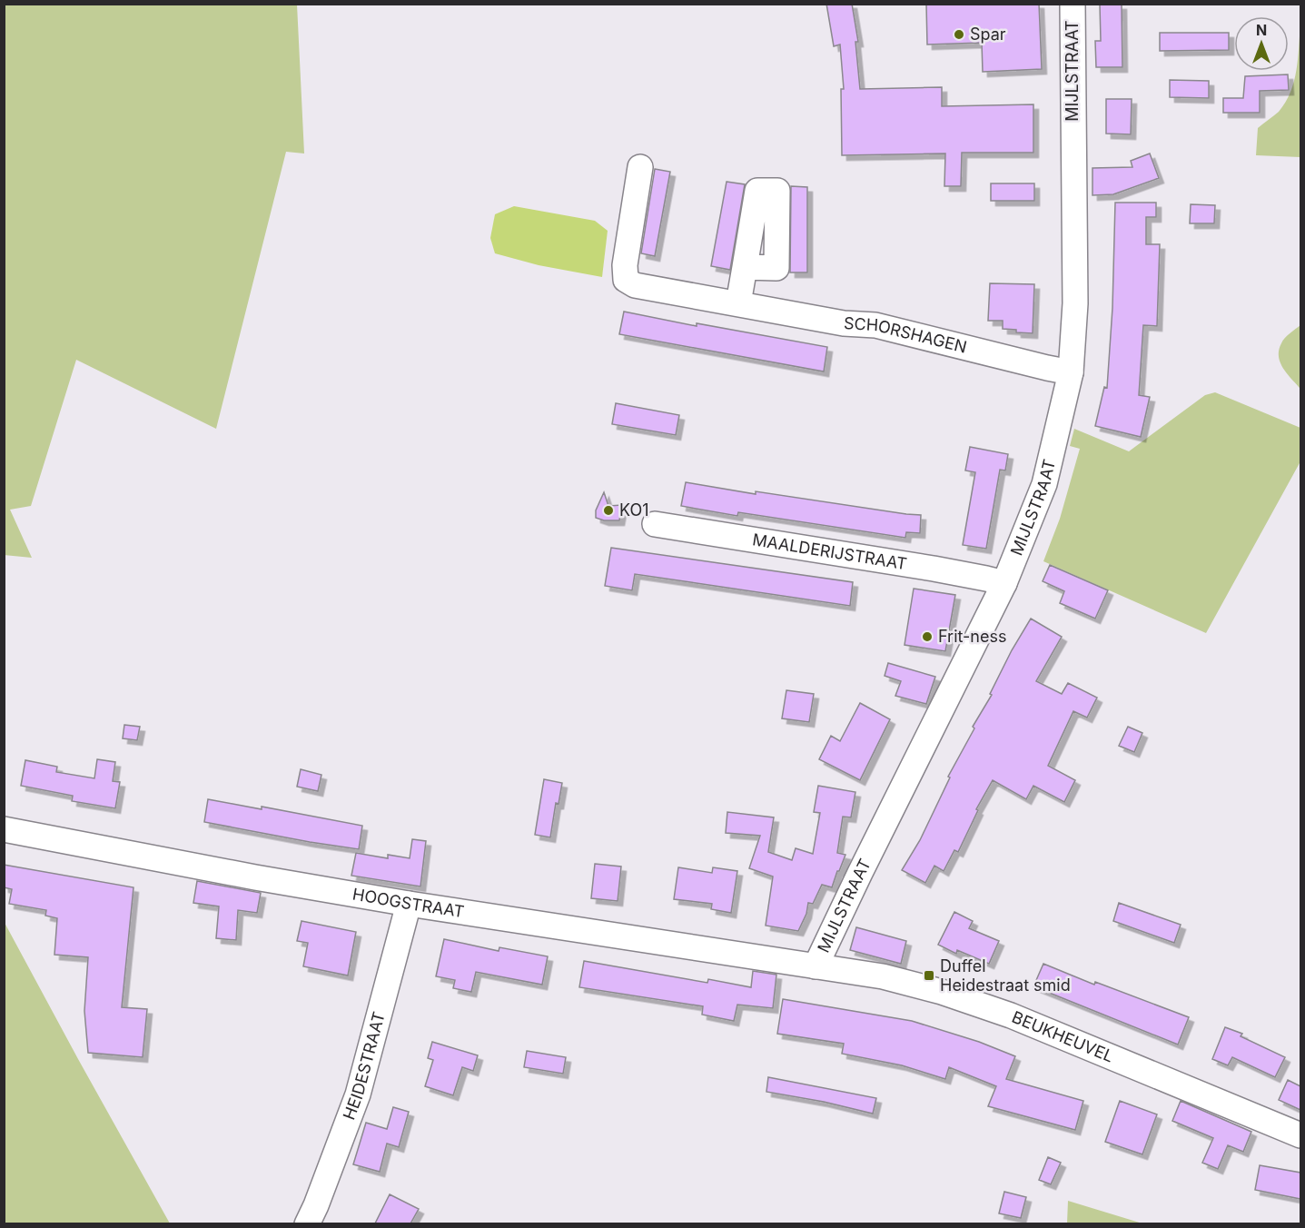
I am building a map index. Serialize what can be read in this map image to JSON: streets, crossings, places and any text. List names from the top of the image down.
{
  "streets": {
    "street": [
      "MIJLSTRAAT",
      "SCHORSHAGEN",
      "MAALDERIJSTRAAT",
      "HOOGSTRAAT",
      "BEUKHEUVEL",
      "HEIDESTRAAT"
    ]
  },
  "crossings": [
    ["MIJLSTRAAT", "SCHORSHAGEN"],
    ["MIJLSTRAAT", "MAALDERIJSTRAAT"],
    ["MIJLSTRAAT", "HOOGSTRAAT"],
    ["MIJLSTRAAT", "BEUKHEUVEL"],
    ["HOOGSTRAAT", "BEUKHEUVEL"],
    ["HOOGSTRAAT", "HEIDESTRAAT"]
  ],
  "places": {
    "other": ["Spar", "KO1", "Frit-ness"],
    "transit": ["Duffel Heidestraat smid"]
  },
  "north": "top"
}
